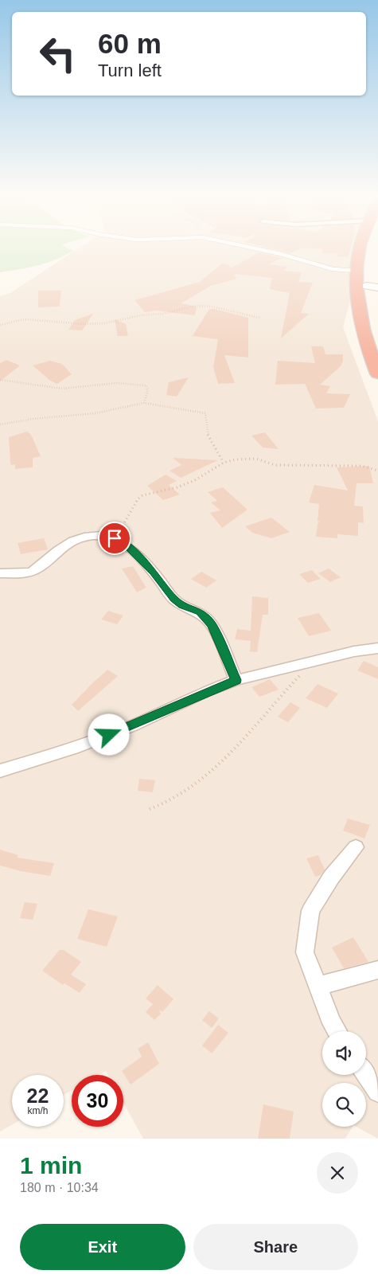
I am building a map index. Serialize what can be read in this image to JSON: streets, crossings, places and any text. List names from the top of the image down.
{
  "page": {
    "turn": ["60 m", "Turn left"],
    "speed": "22 km/h",
    "limit": "30",
    "heading": ["1 min", "180 m · 10:34"],
    "buttons": ["Exit", "Share"]
  }
}
